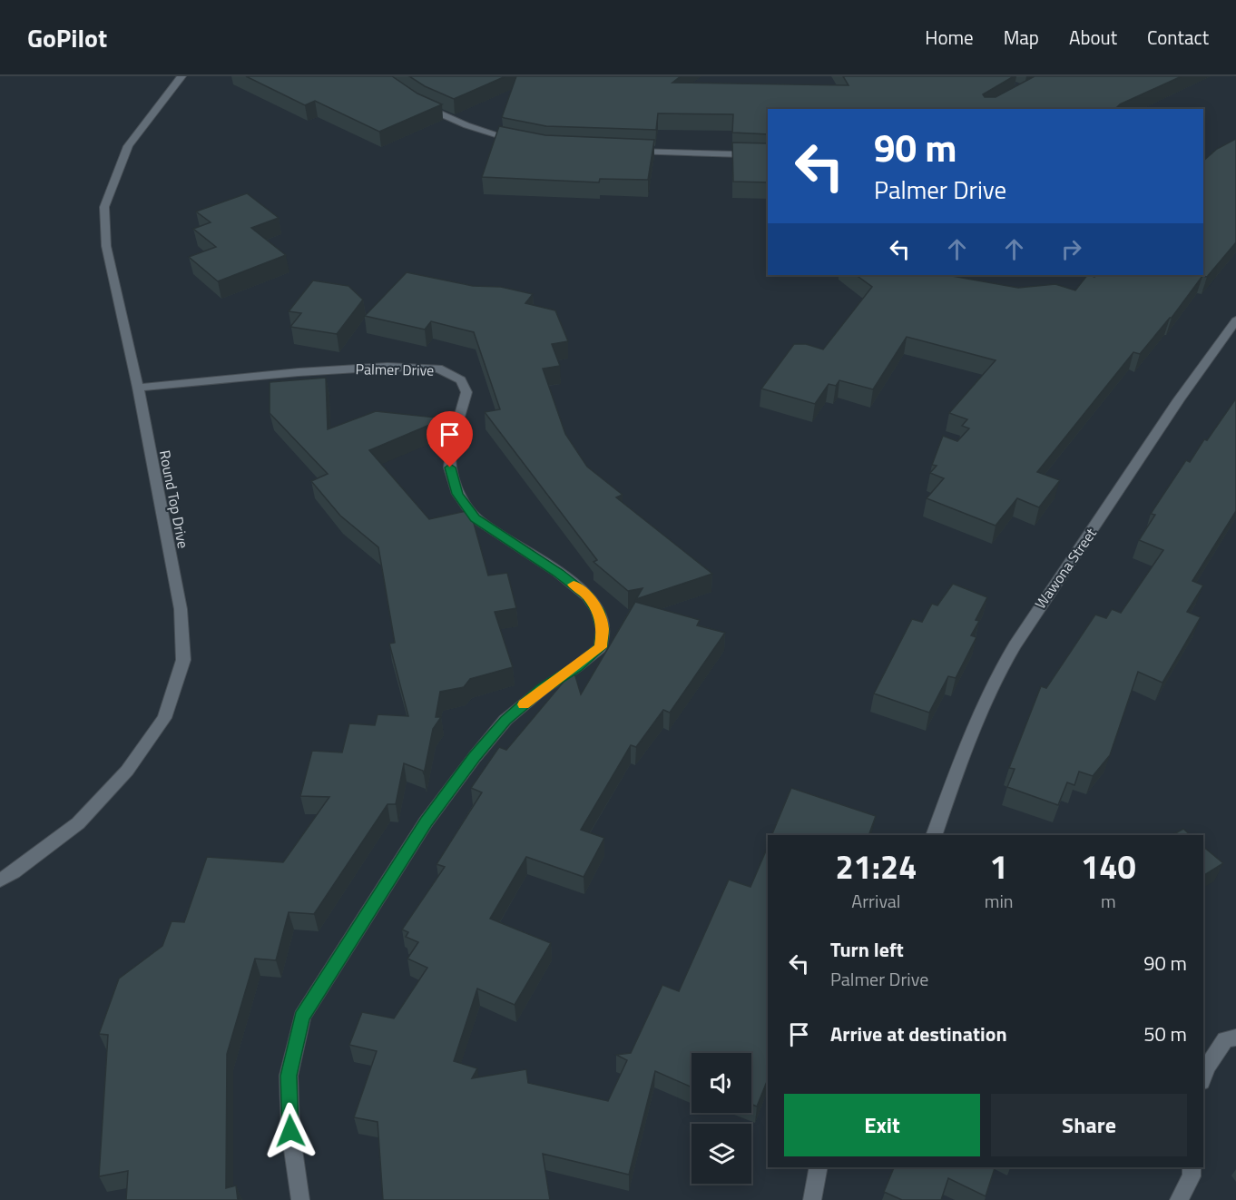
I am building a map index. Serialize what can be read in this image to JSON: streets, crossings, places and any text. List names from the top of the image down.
{
  "streets": {
    "street": ["Palmer Drive", "Round Top Drive", "Wawona Street"]
  },
  "crossings": [
    ["Palmer Drive", "Round Top Drive"]
  ],
  "page": {
    "header": "GoPilot",
    "nav": [
      "Home",
      "Map",
      "About",
      "Contact"
    ],
    "turn": ["90 m", "Palmer Drive"],
    "eta": [
      "21:24",
      "Arrival",
      "1",
      "min",
      "140",
      "m"
    ],
    "list": [
      {
        "name": "Turn left",
        "note": "Palmer Drive",
        "value": "90 m"
      },
      {
        "name": "Arrive at destination",
        "value": "50 m"
      }
    ],
    "buttons": ["Exit", "Share"]
  }
}
